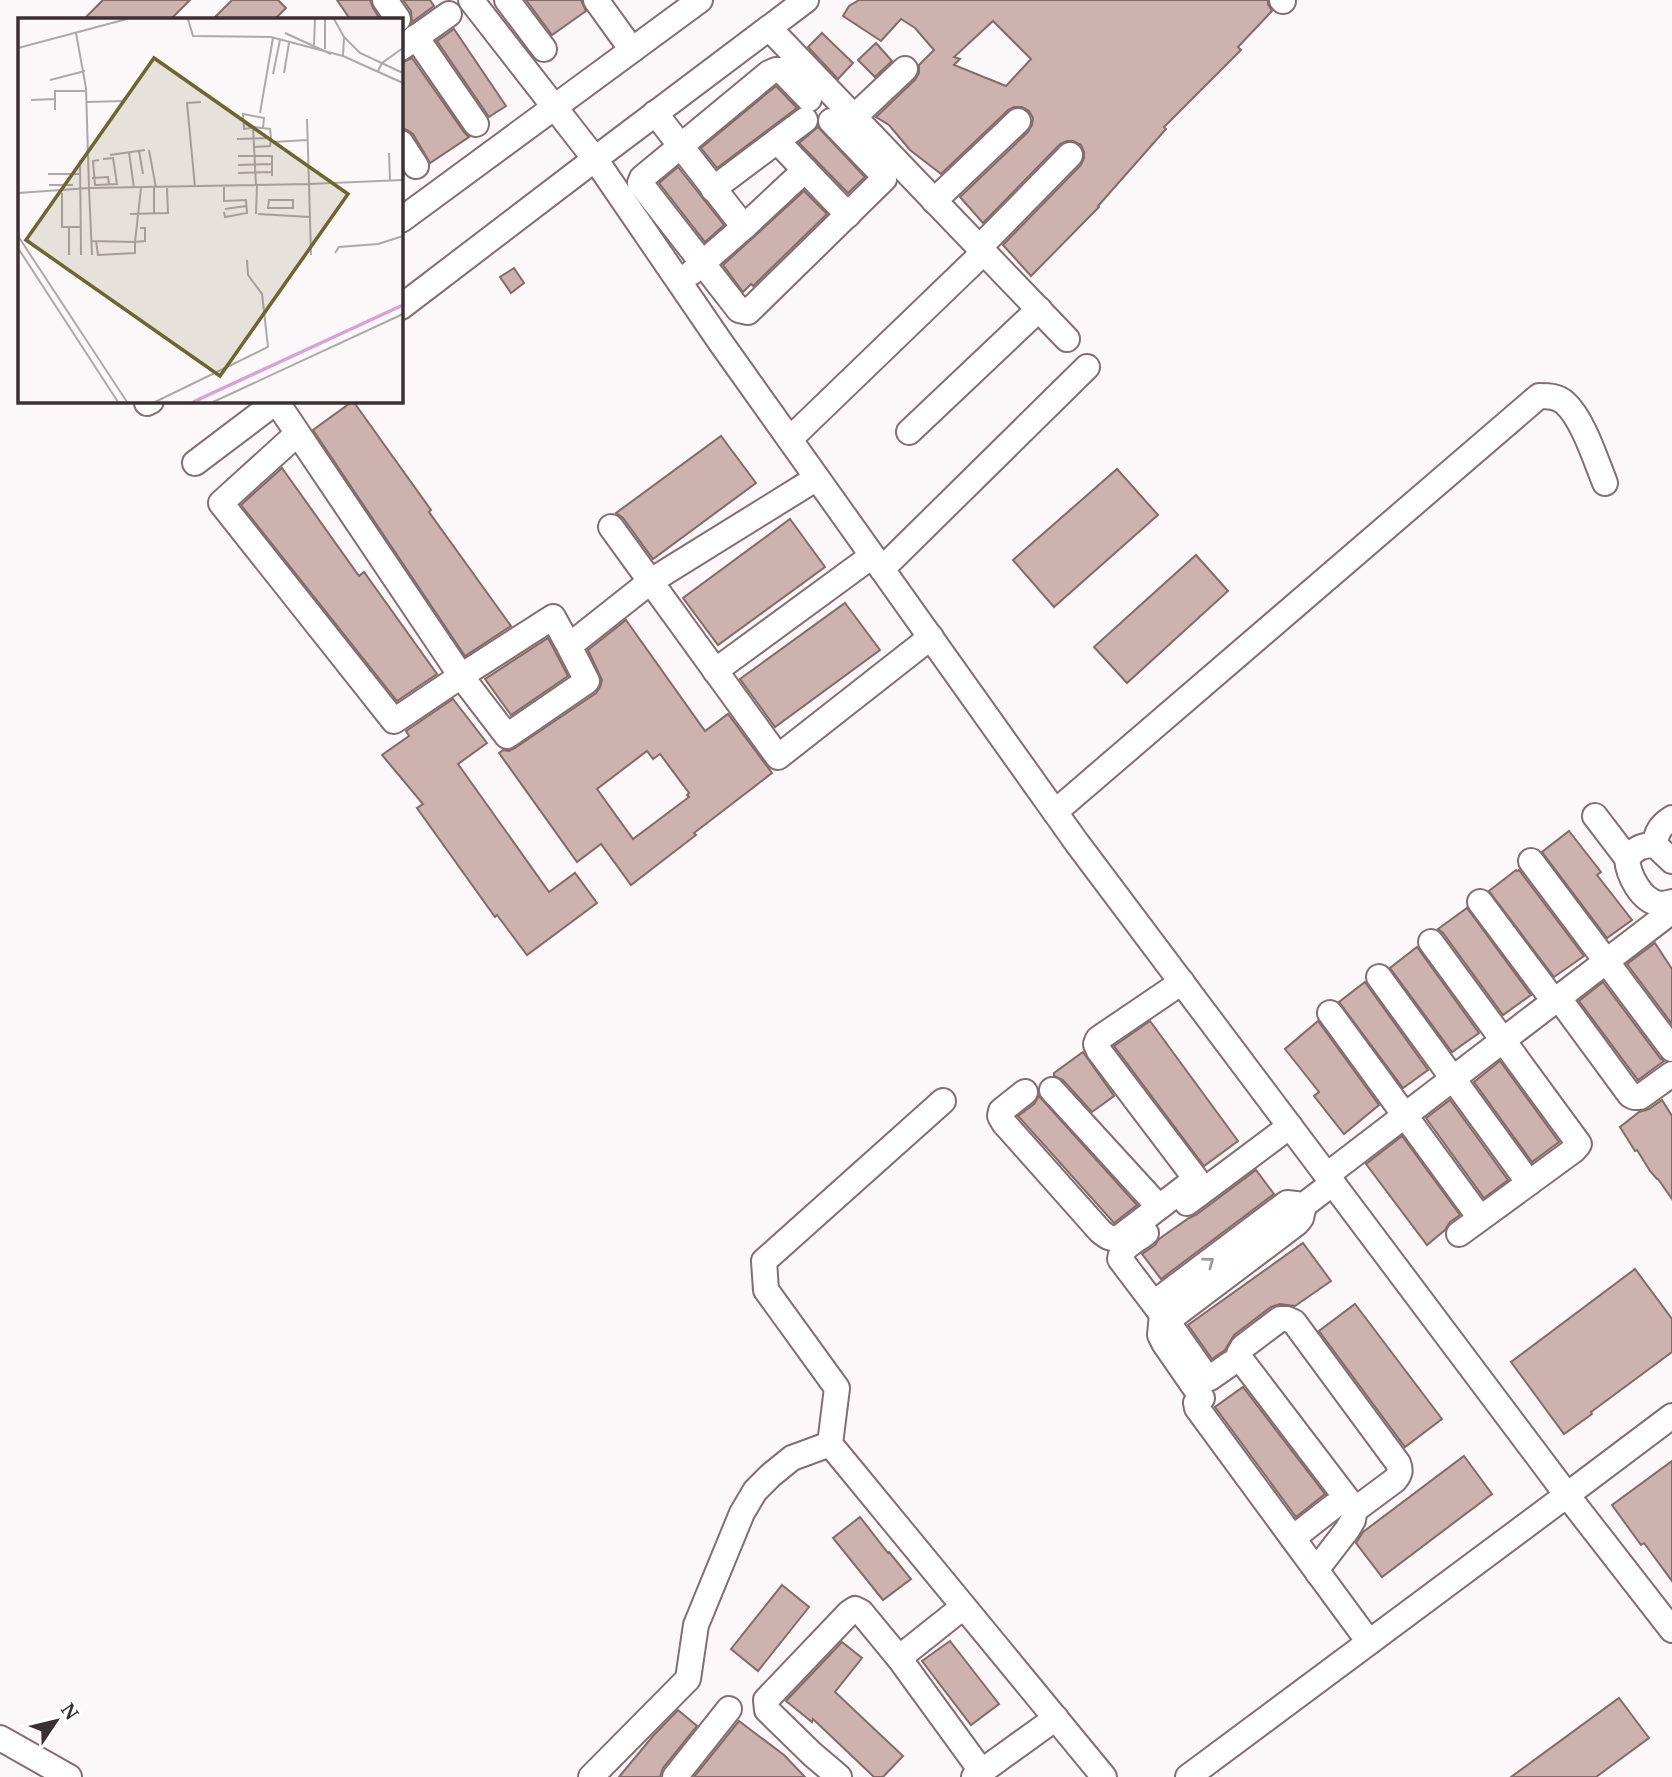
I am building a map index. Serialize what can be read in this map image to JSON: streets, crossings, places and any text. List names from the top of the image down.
{
  "north": "top right"
}
